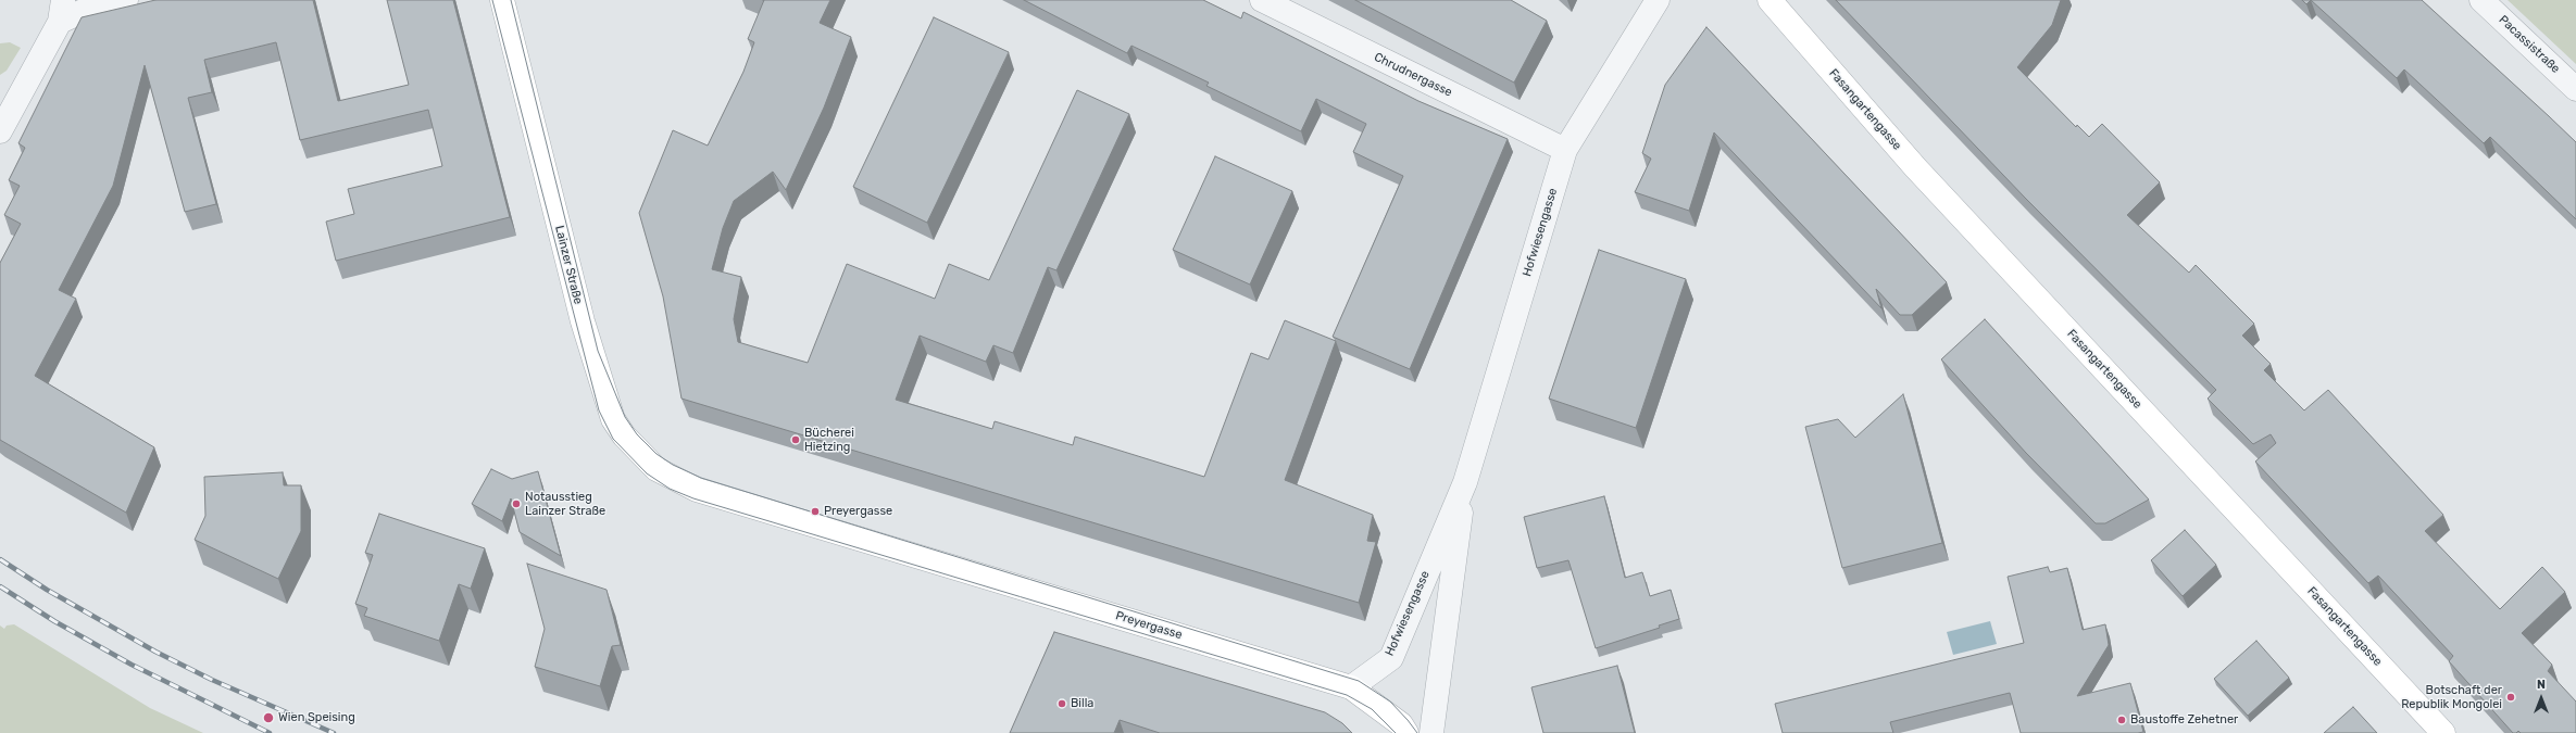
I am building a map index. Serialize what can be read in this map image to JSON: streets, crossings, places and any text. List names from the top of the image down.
{
  "streets": {
    "main road": ["Fasangartengasse", "Lainzer Straße", "Preyergasse"],
    "street": ["Pacassistraße", "Chrudnergasse", "Hofwiesengasse"]
  },
  "crossings": [
    ["Chrudnergasse", "Hofwiesengasse"],
    ["Hofwiesengasse", "Preyergasse"],
    ["Lainzer Straße", "Preyergasse"]
  ],
  "places": [
    "Bücherei Hietzing",
    "Notausstieg Lainzer Straße",
    "Preyergasse",
    "Botschaft der Republik Mongolei",
    "Billa",
    "Wien Speising",
    "Baustoffe Zehetner"
  ],
  "north": "top"
}
